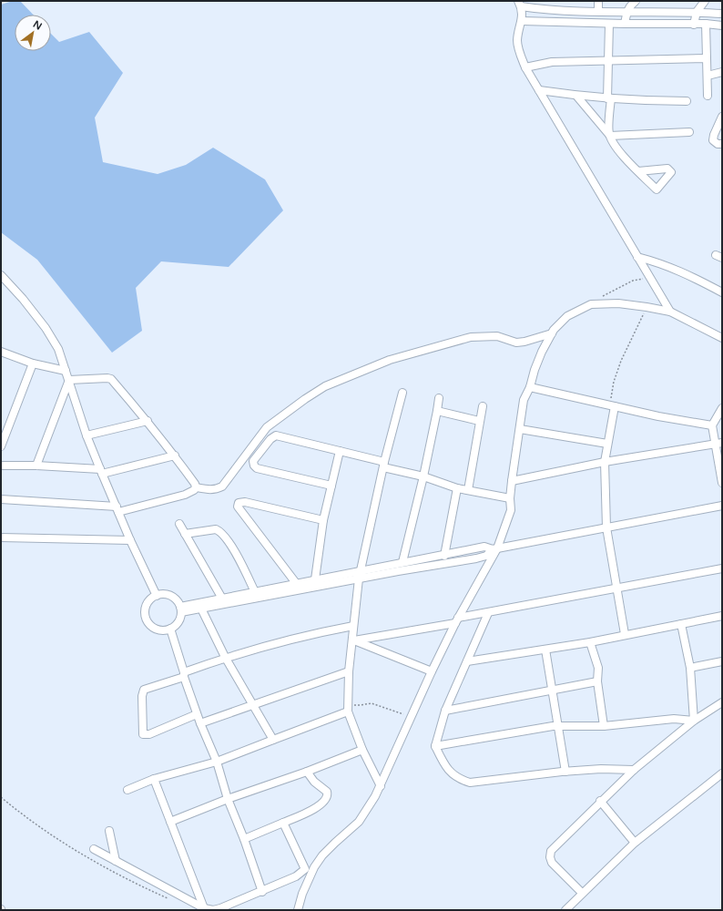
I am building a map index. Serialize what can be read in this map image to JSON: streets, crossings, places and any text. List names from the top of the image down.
{
  "north": "top right"
}
